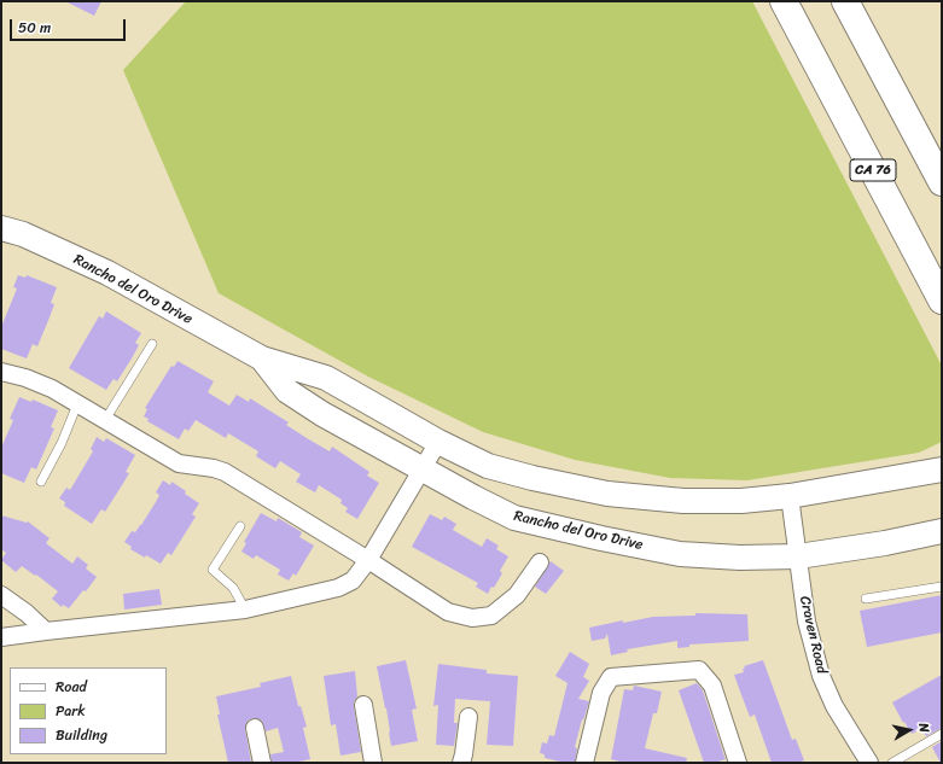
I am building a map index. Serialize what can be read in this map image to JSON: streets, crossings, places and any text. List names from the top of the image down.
{
  "streets": {
    "highway": ["CA 76"],
    "main road": ["Rancho del Oro Drive"],
    "street": ["Craven Road"]
  },
  "crossings": [
    ["Rancho del Oro Drive", "Craven Road"]
  ],
  "legend": ["Road", "Park", "Building"],
  "scale_bar": "50 m",
  "north": "right"
}
